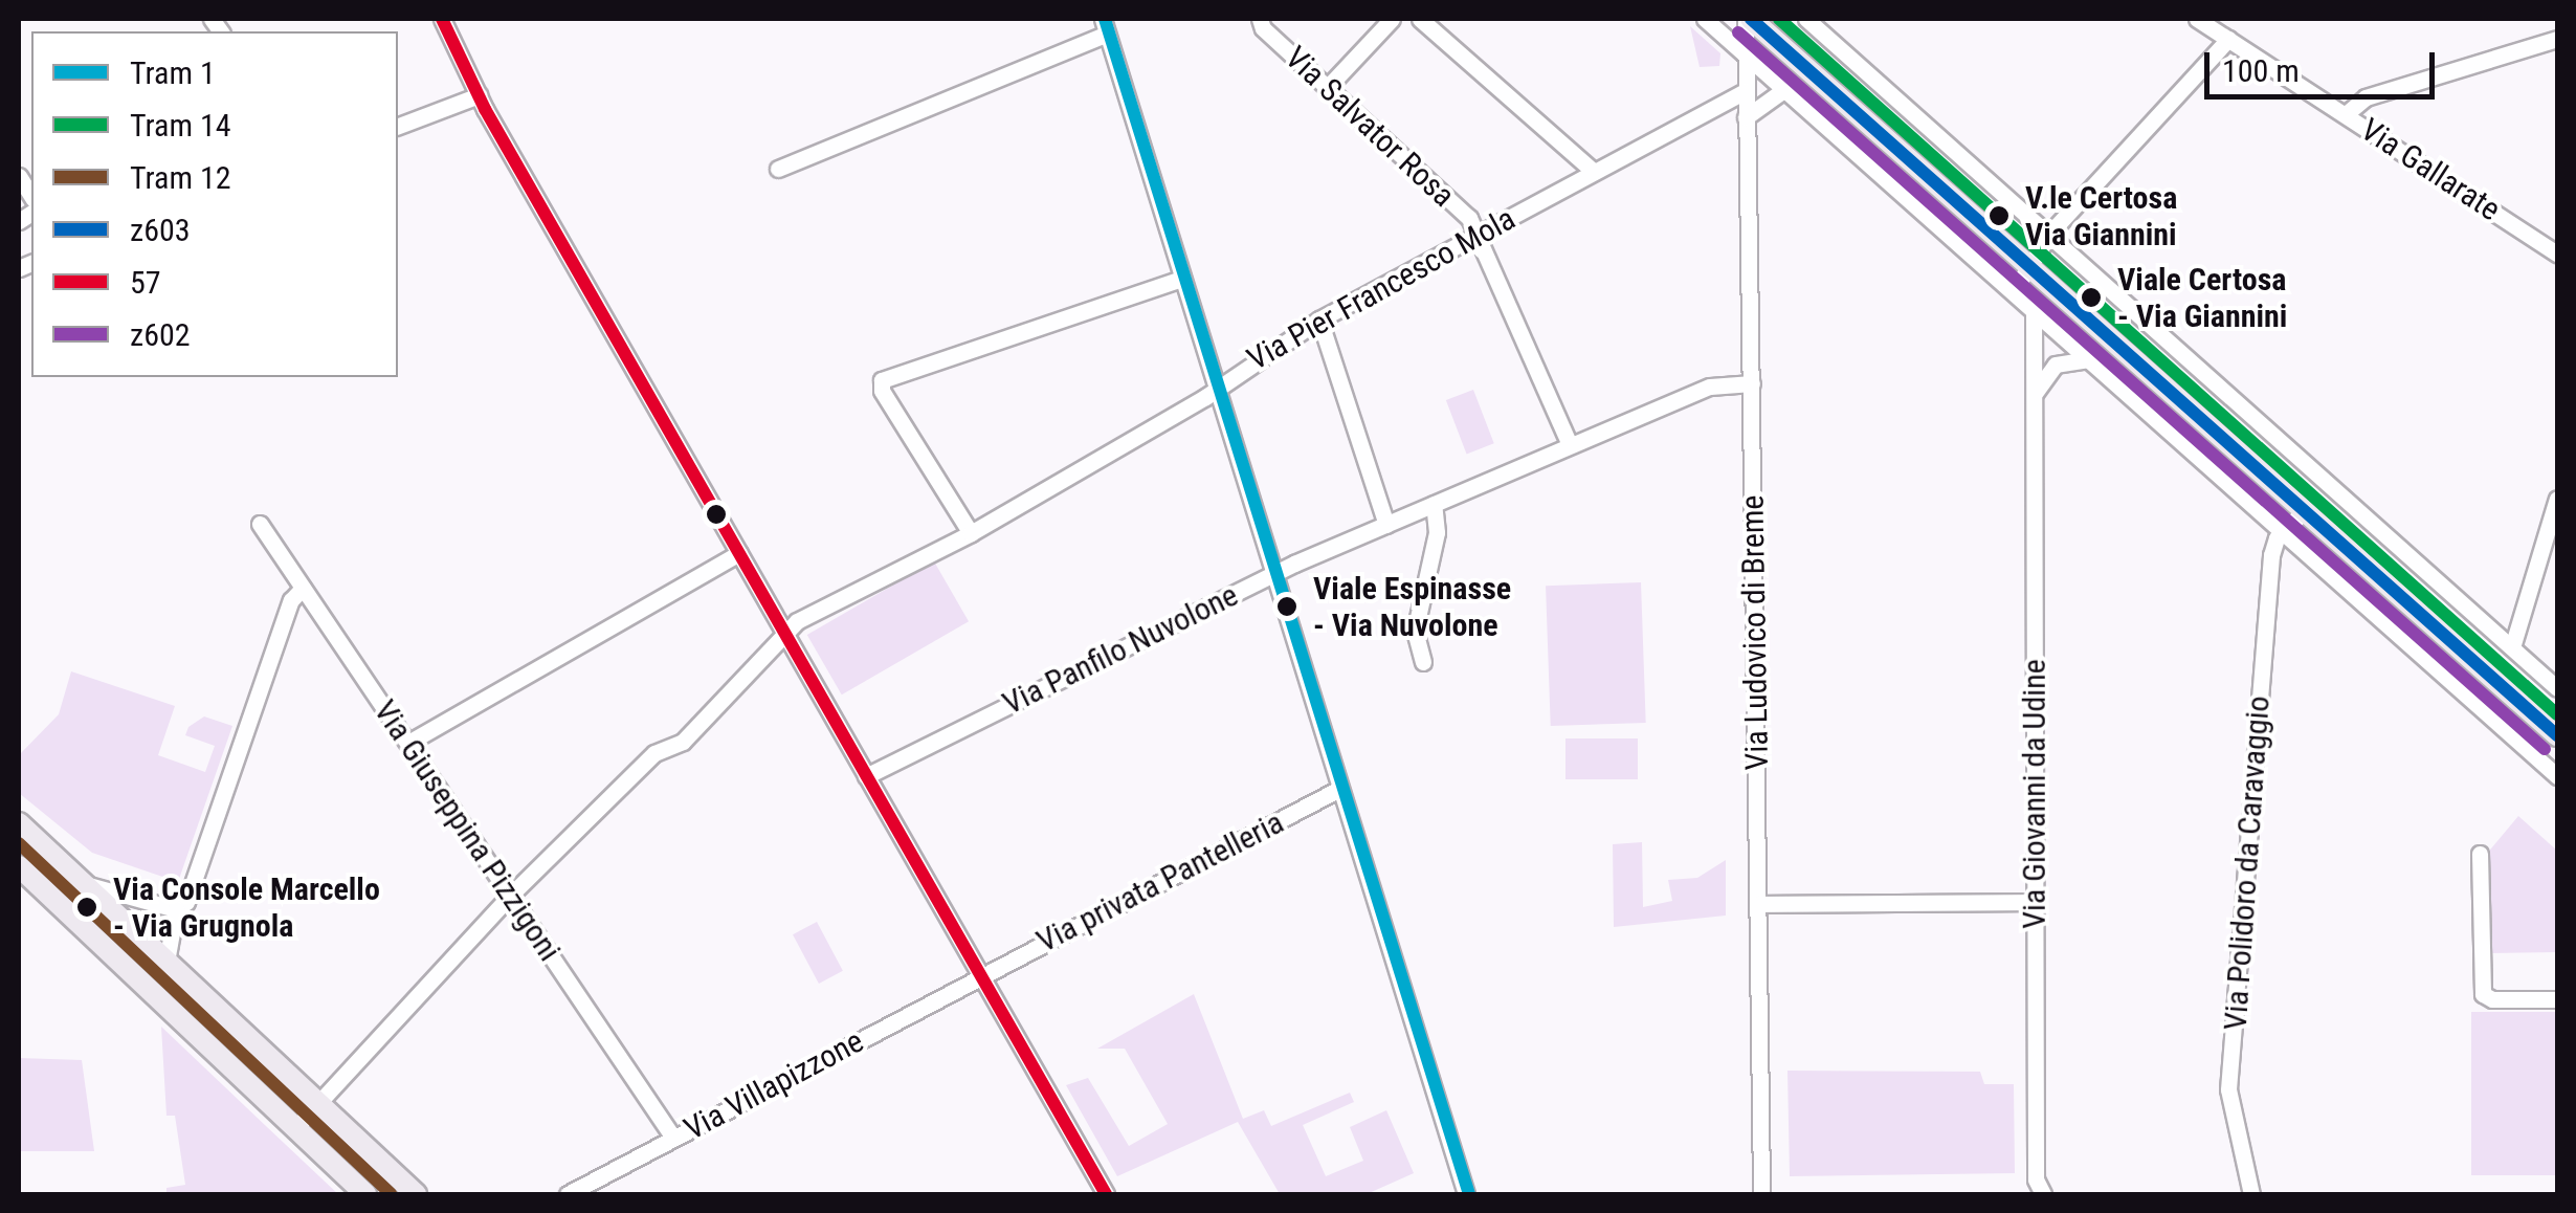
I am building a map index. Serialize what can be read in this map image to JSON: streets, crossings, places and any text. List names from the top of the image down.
{
  "streets": {
    "street": [
      "Via Salvator Rosa",
      "Via Gallarate",
      "Via Pier Francesco Mola",
      "Via Ludovico di Breme",
      "Via Panfilo Nuvolone",
      "Via Giovanni da Udine",
      "Via Giuseppina Pizzigoni",
      "Via Polidoro da Caravaggio",
      "Via privata Pantelleria",
      "Via Villapizzone"
    ]
  },
  "crossings": [
    ["Via Salvator Rosa", "Via Pier Francesco Mola"],
    ["Via Pier Francesco Mola", "Via Ludovico di Breme"],
    ["Via Pier Francesco Mola", "Via Giuseppina Pizzigoni"],
    ["Via Ludovico di Breme", "Via Panfilo Nuvolone"],
    ["Via Giuseppina Pizzigoni", "Via Villapizzone"],
    ["Via privata Pantelleria", "Via Villapizzone"]
  ],
  "places": [
    "V.le Certosa Via Giannini",
    "Viale Certosa - Via Giannini",
    "Viale Espinasse - Via Nuvolone",
    "Via Console Marcello - Via Grugnola"
  ],
  "lines": [
    "tram line 1",
    "tram line 14",
    "transit line z603",
    "transit line 57",
    "transit line z602",
    "tram line 12"
  ],
  "legend": [
    "Tram 1",
    "Tram 14",
    "Tram 12",
    "z603",
    "57",
    "z602"
  ],
  "scale_bar": "100 m"
}
